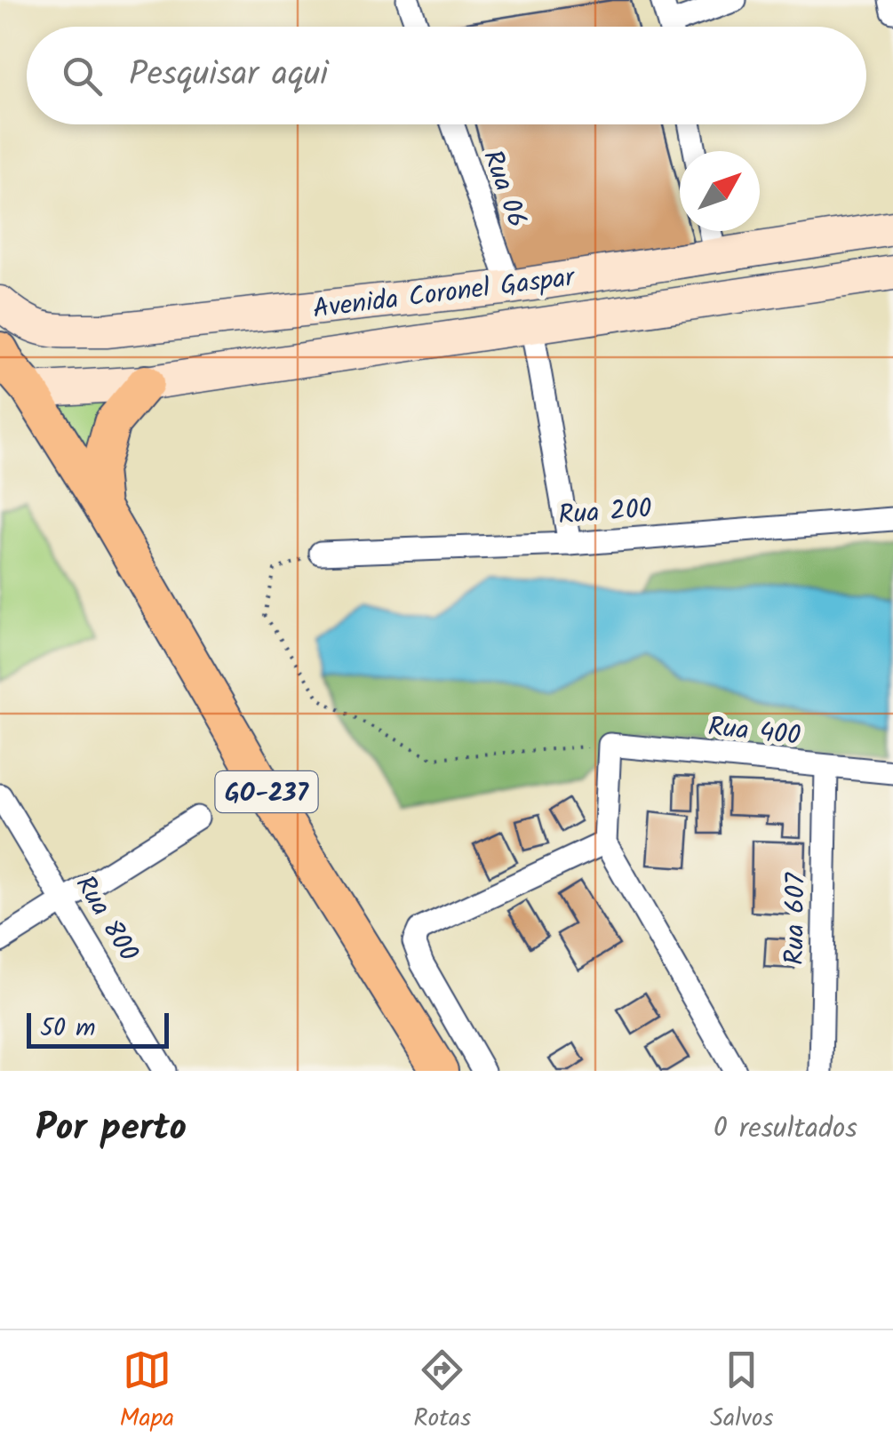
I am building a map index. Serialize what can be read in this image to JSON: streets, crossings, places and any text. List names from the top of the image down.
{
  "streets": {
    "main road": ["GO-237"],
    "street": [
      "Rua 06",
      "Avenida Coronel Gaspar",
      "Rua 200",
      "Rua 400",
      "Rua 800",
      "Rua 607"
    ]
  },
  "crossings": [
    ["Rua 06", "Avenida Coronel Gaspar"],
    ["Avenida Coronel Gaspar", "GO-237"],
    ["Rua 400", "Rua 607"]
  ],
  "scale_bar": "50 m",
  "north": "top right",
  "page": {
    "search": "Pesquisar aqui",
    "scale": "50 m",
    "heading": ["Por perto", "0 resultados"],
    "nav": ["Mapa", "Rotas", "Salvos"]
  }
}
